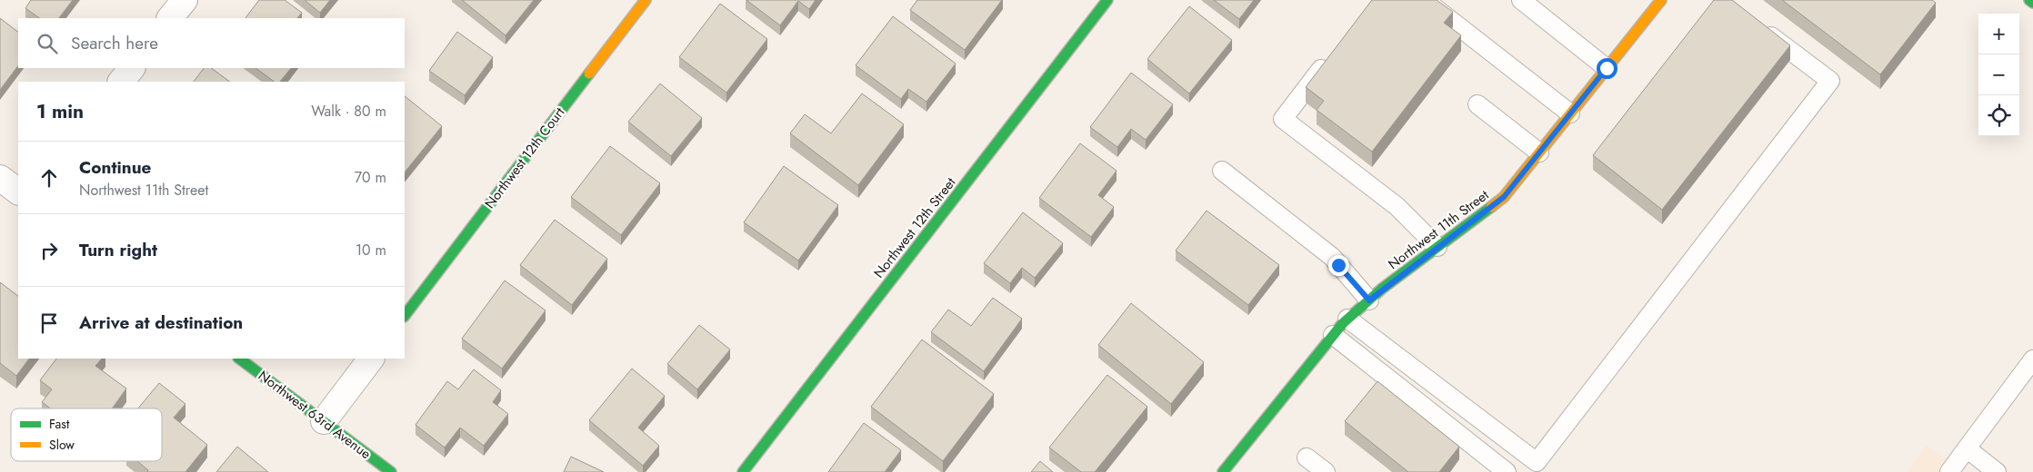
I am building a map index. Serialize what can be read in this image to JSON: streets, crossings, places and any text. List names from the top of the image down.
{
  "streets": {
    "street": [
      "Northwest 12th Court",
      "Northwest 12th Street",
      "Northwest 11th Street",
      "Northwest 63rd Avenue"
    ]
  },
  "legend": ["Fast", "Slow"],
  "page": {
    "map_buttons": ["+", "−"],
    "search": "Search here",
    "heading": ["1 min", "Walk · 80 m"],
    "list": [
      ["Continue", "Northwest 11th Street", "70 m"],
      ["Turn right", "10 m"],
      "Arrive at destination"
    ]
  }
}
